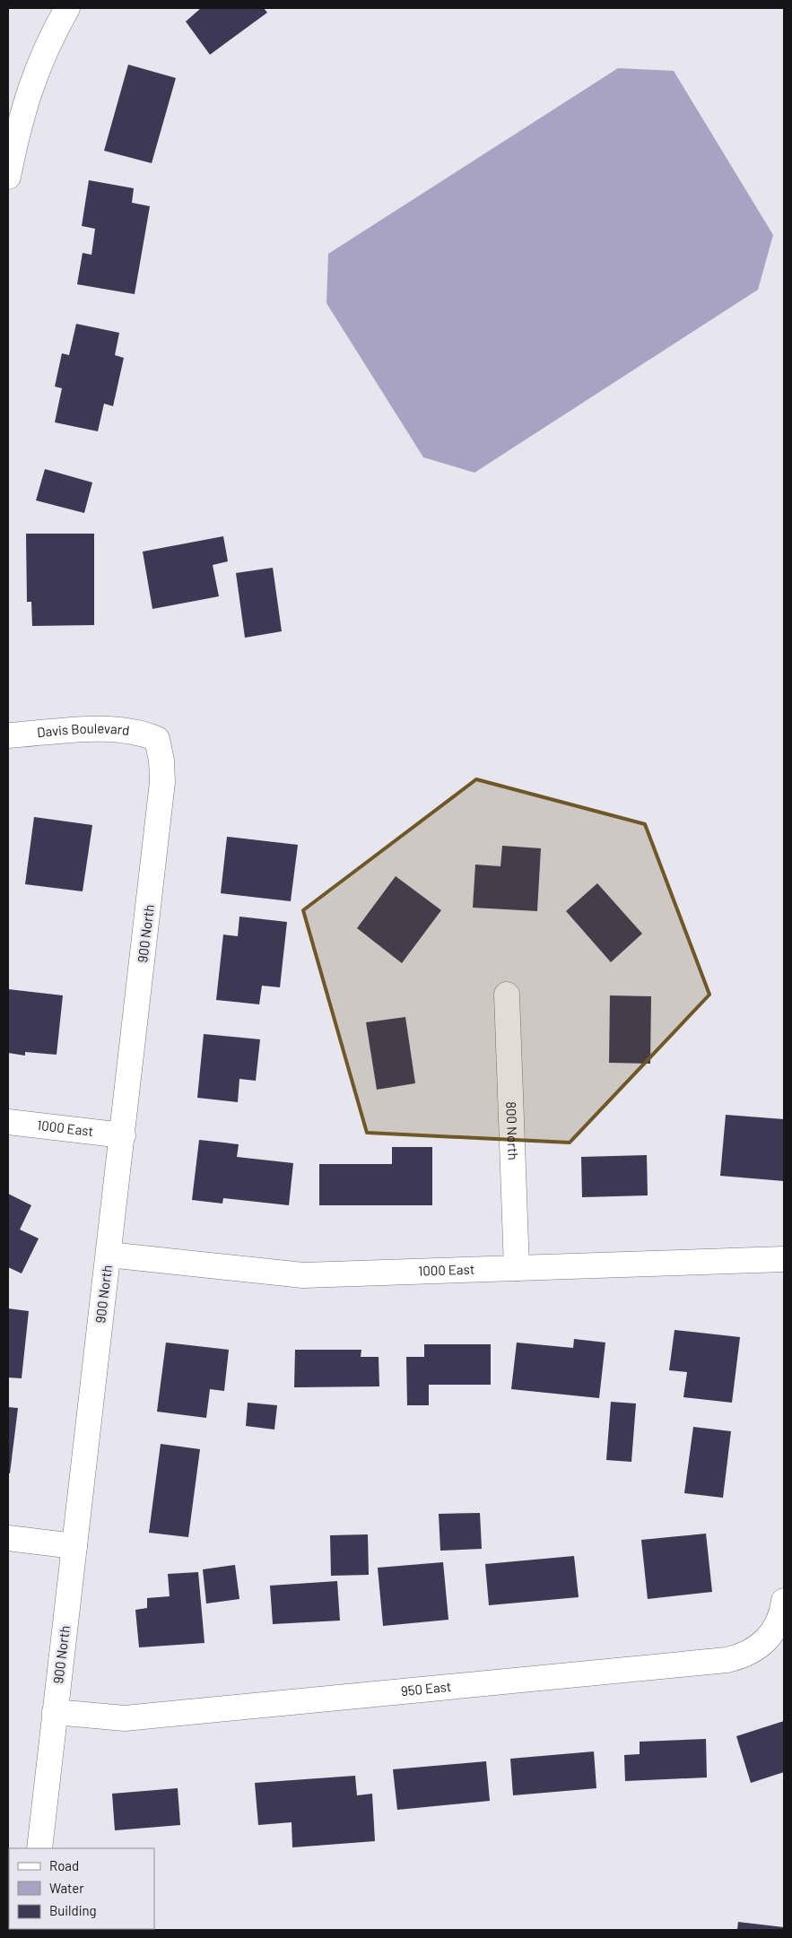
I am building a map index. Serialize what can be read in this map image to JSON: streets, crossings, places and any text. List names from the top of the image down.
{
  "streets": {
    "street": [
      "Davis Boulevard",
      "900 North",
      "1000 East",
      "800 North",
      "950 East"
    ]
  },
  "crossings": [
    ["Davis Boulevard", "900 North"],
    ["900 North", "1000 East"],
    ["900 North", "950 East"],
    ["1000 East", "800 North"]
  ],
  "legend": ["Road", "Water", "Building"]
}
